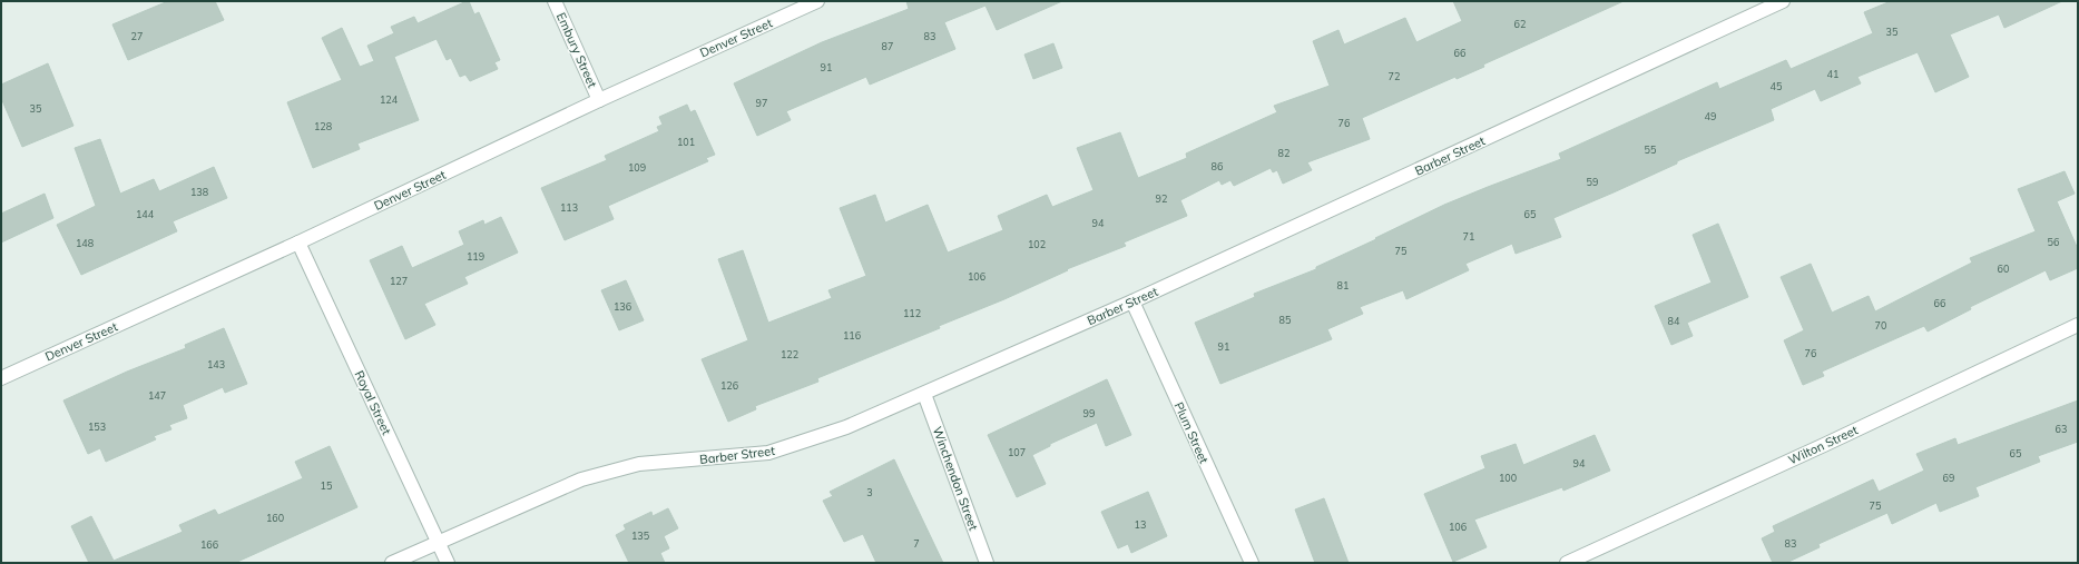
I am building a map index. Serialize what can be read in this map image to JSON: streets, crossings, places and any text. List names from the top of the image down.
{
  "streets": {
    "street": [
      "Denver Street",
      "Embury Street",
      "Barber Street",
      "Royal Street",
      "Plum Street",
      "Wilton Street",
      "Winchendon Street"
    ]
  },
  "crossings": [
    ["Denver Street", "Embury Street"],
    ["Denver Street", "Royal Street"],
    ["Barber Street", "Royal Street"],
    ["Barber Street", "Plum Street"],
    ["Barber Street", "Winchendon Street"]
  ],
  "house_numbers": [
    "62",
    "35",
    "27",
    "83",
    "87",
    "66",
    "91",
    "41",
    "72",
    "45",
    "124",
    "97",
    "35",
    "49",
    "76",
    "128",
    "101",
    "55",
    "82",
    "86",
    "109",
    "59",
    "138",
    "92",
    "113",
    "144",
    "65",
    "94",
    "71",
    "56",
    "148",
    "102",
    "75",
    "119",
    "60",
    "106",
    "127",
    "81",
    "66",
    "136",
    "112",
    "85",
    "84",
    "70",
    "116",
    "91",
    "76",
    "122",
    "143",
    "126",
    "147",
    "99",
    "153",
    "63",
    "107",
    "65",
    "94",
    "100",
    "69",
    "15",
    "3",
    "75",
    "160",
    "13",
    "106",
    "135",
    "7",
    "83",
    "166"
  ]
}
